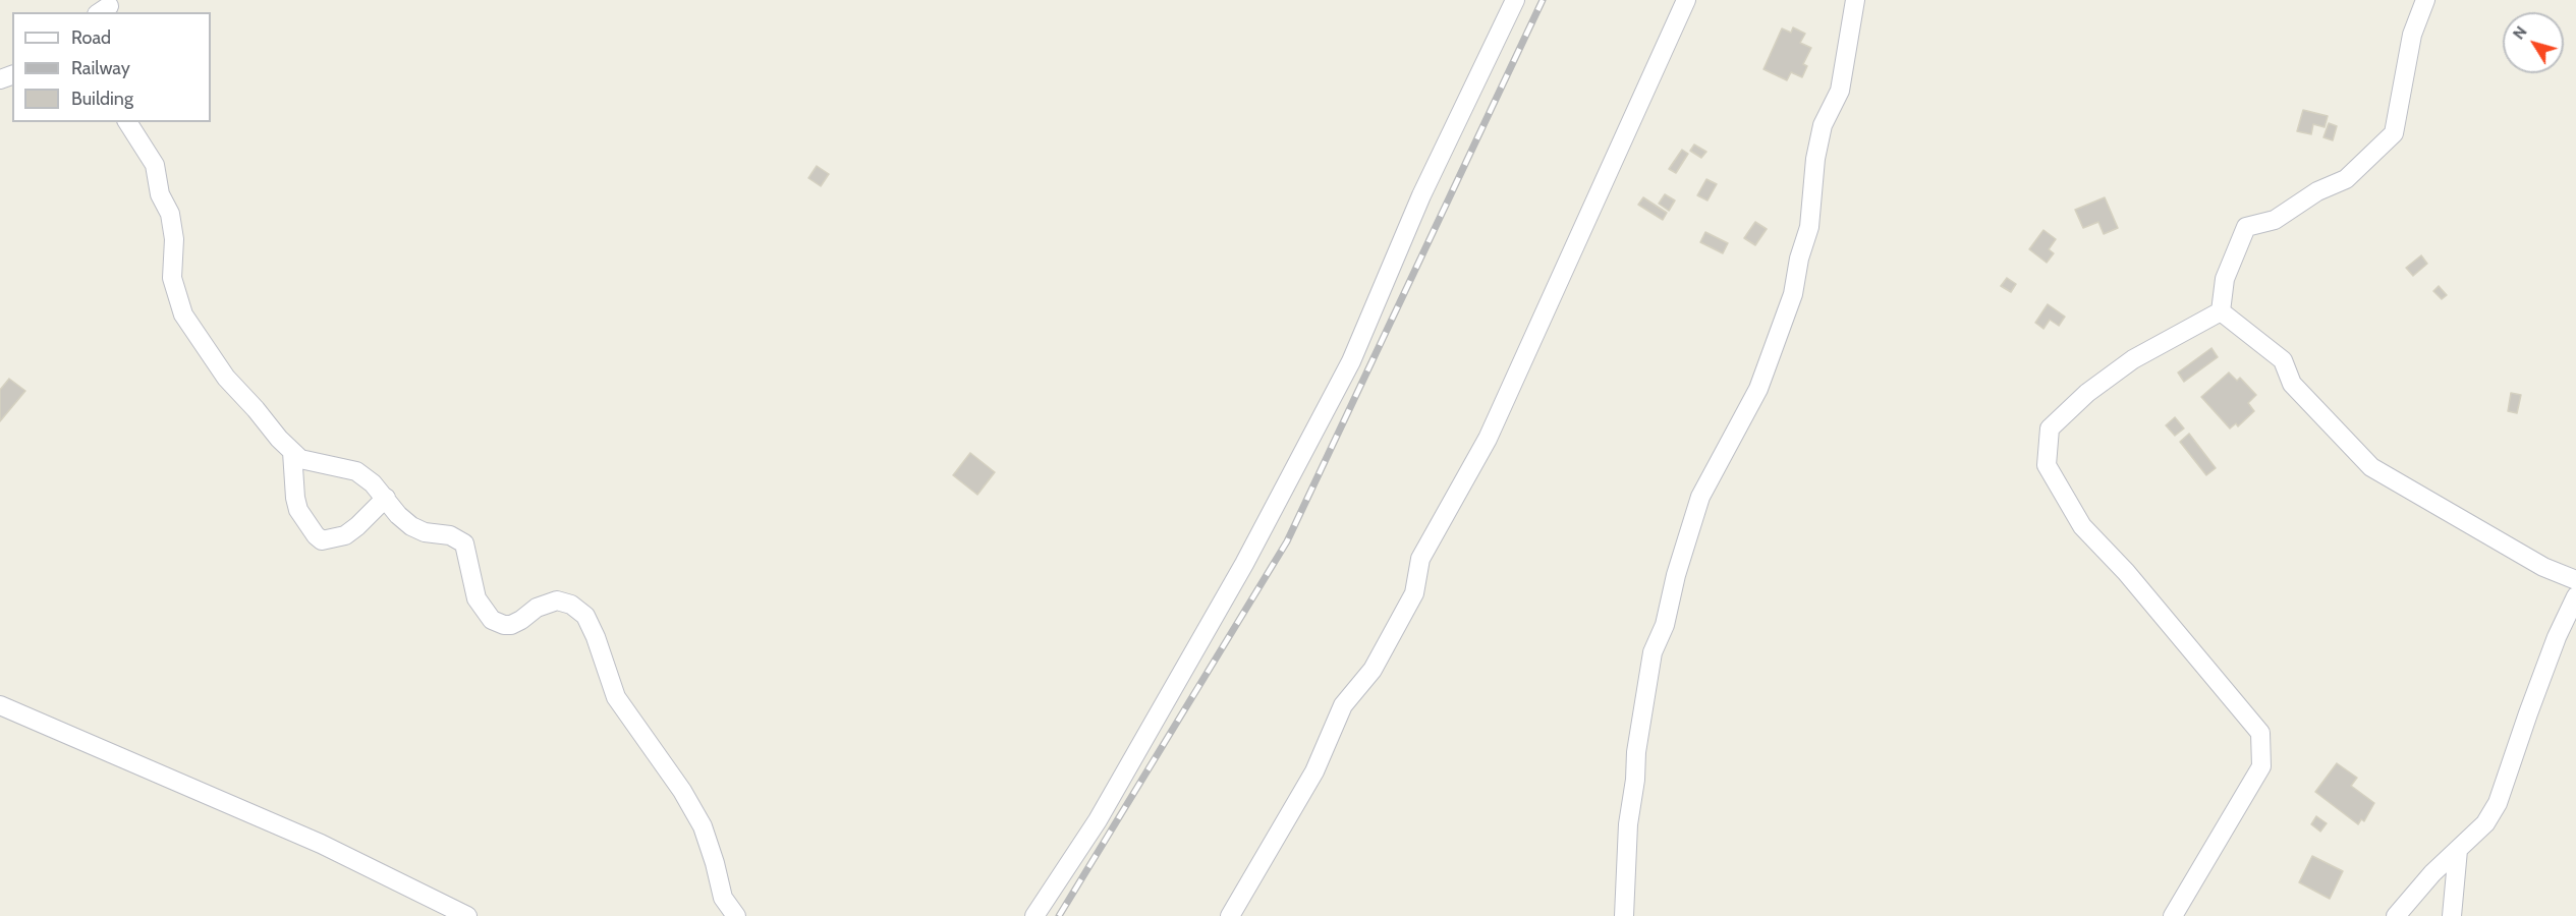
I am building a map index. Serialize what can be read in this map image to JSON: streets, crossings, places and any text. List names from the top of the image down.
{
  "legend": ["Road", "Railway", "Building"],
  "north": "top left"
}
